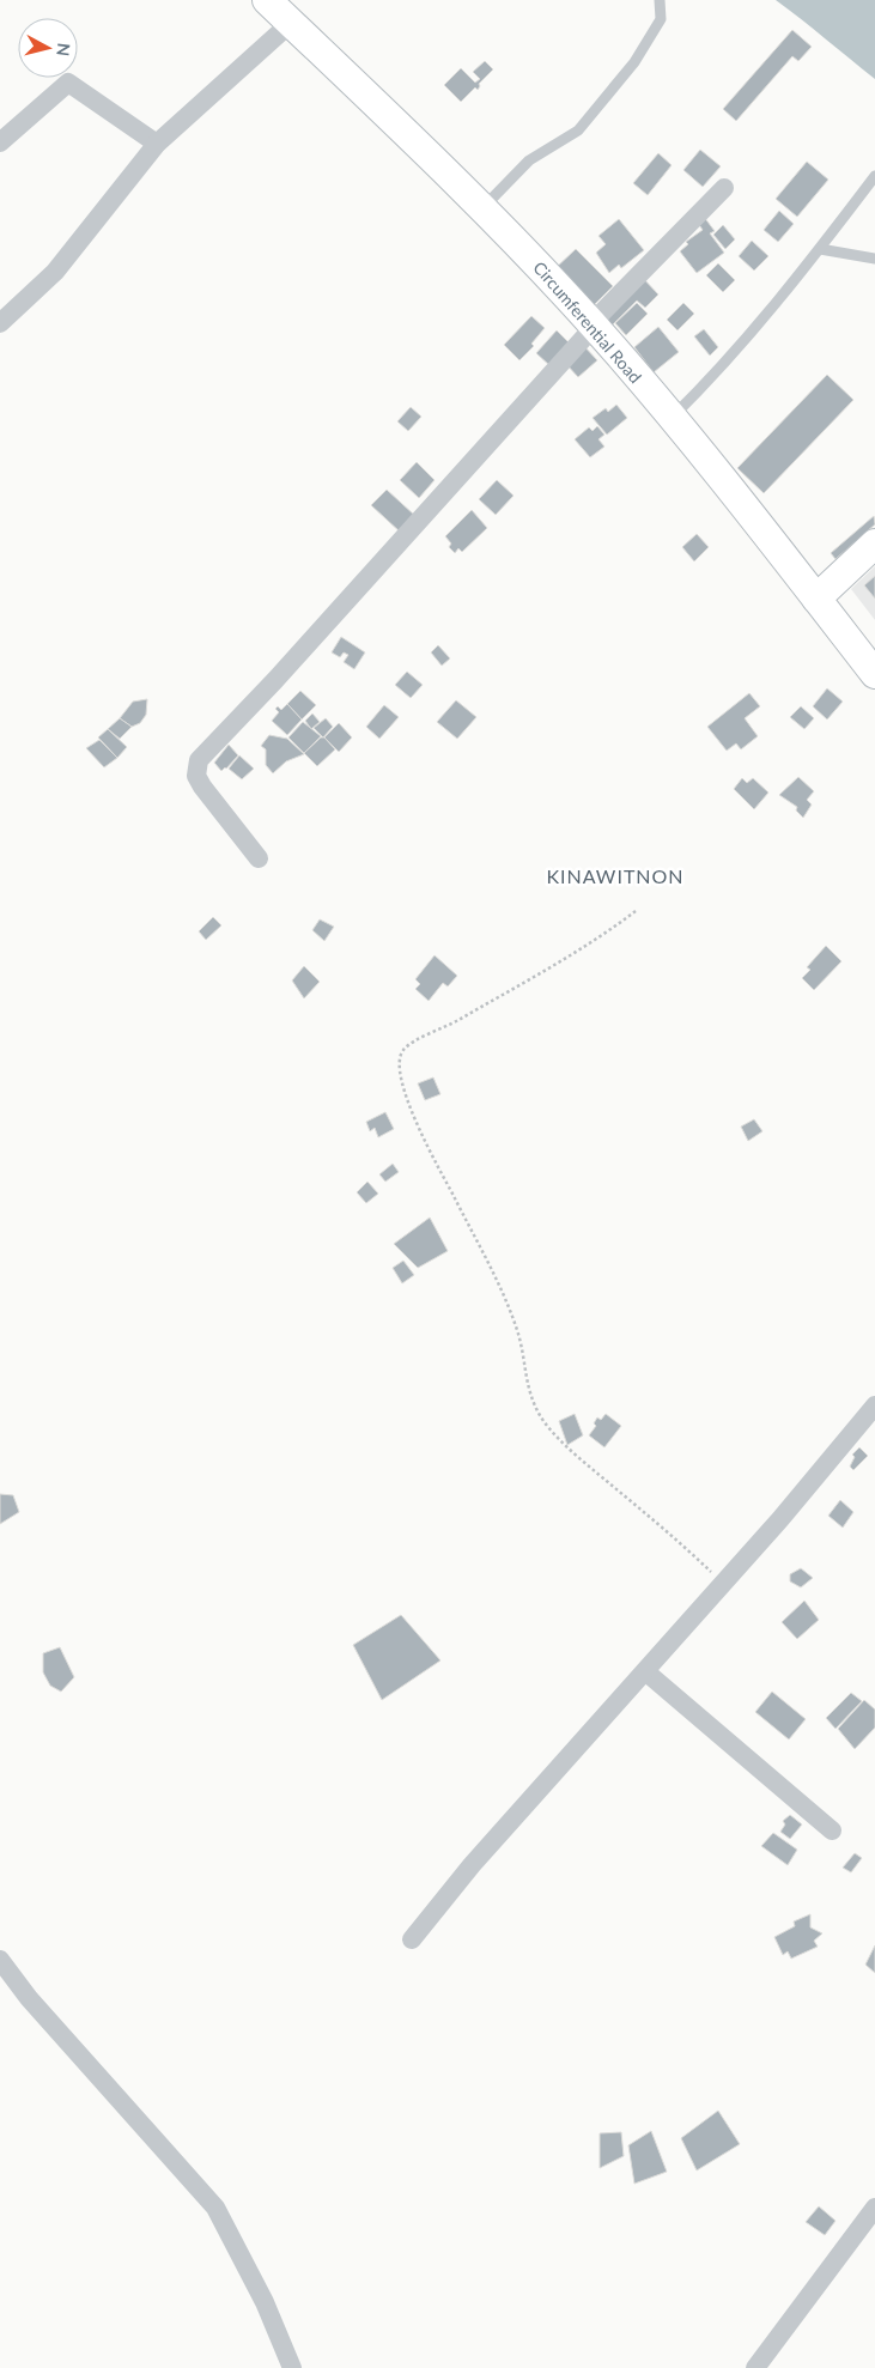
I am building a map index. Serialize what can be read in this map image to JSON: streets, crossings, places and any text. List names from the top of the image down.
{
  "streets": {
    "main road": ["Circumferential Road"]
  },
  "districts": ["KINAWITNON"],
  "north": "right"
}
